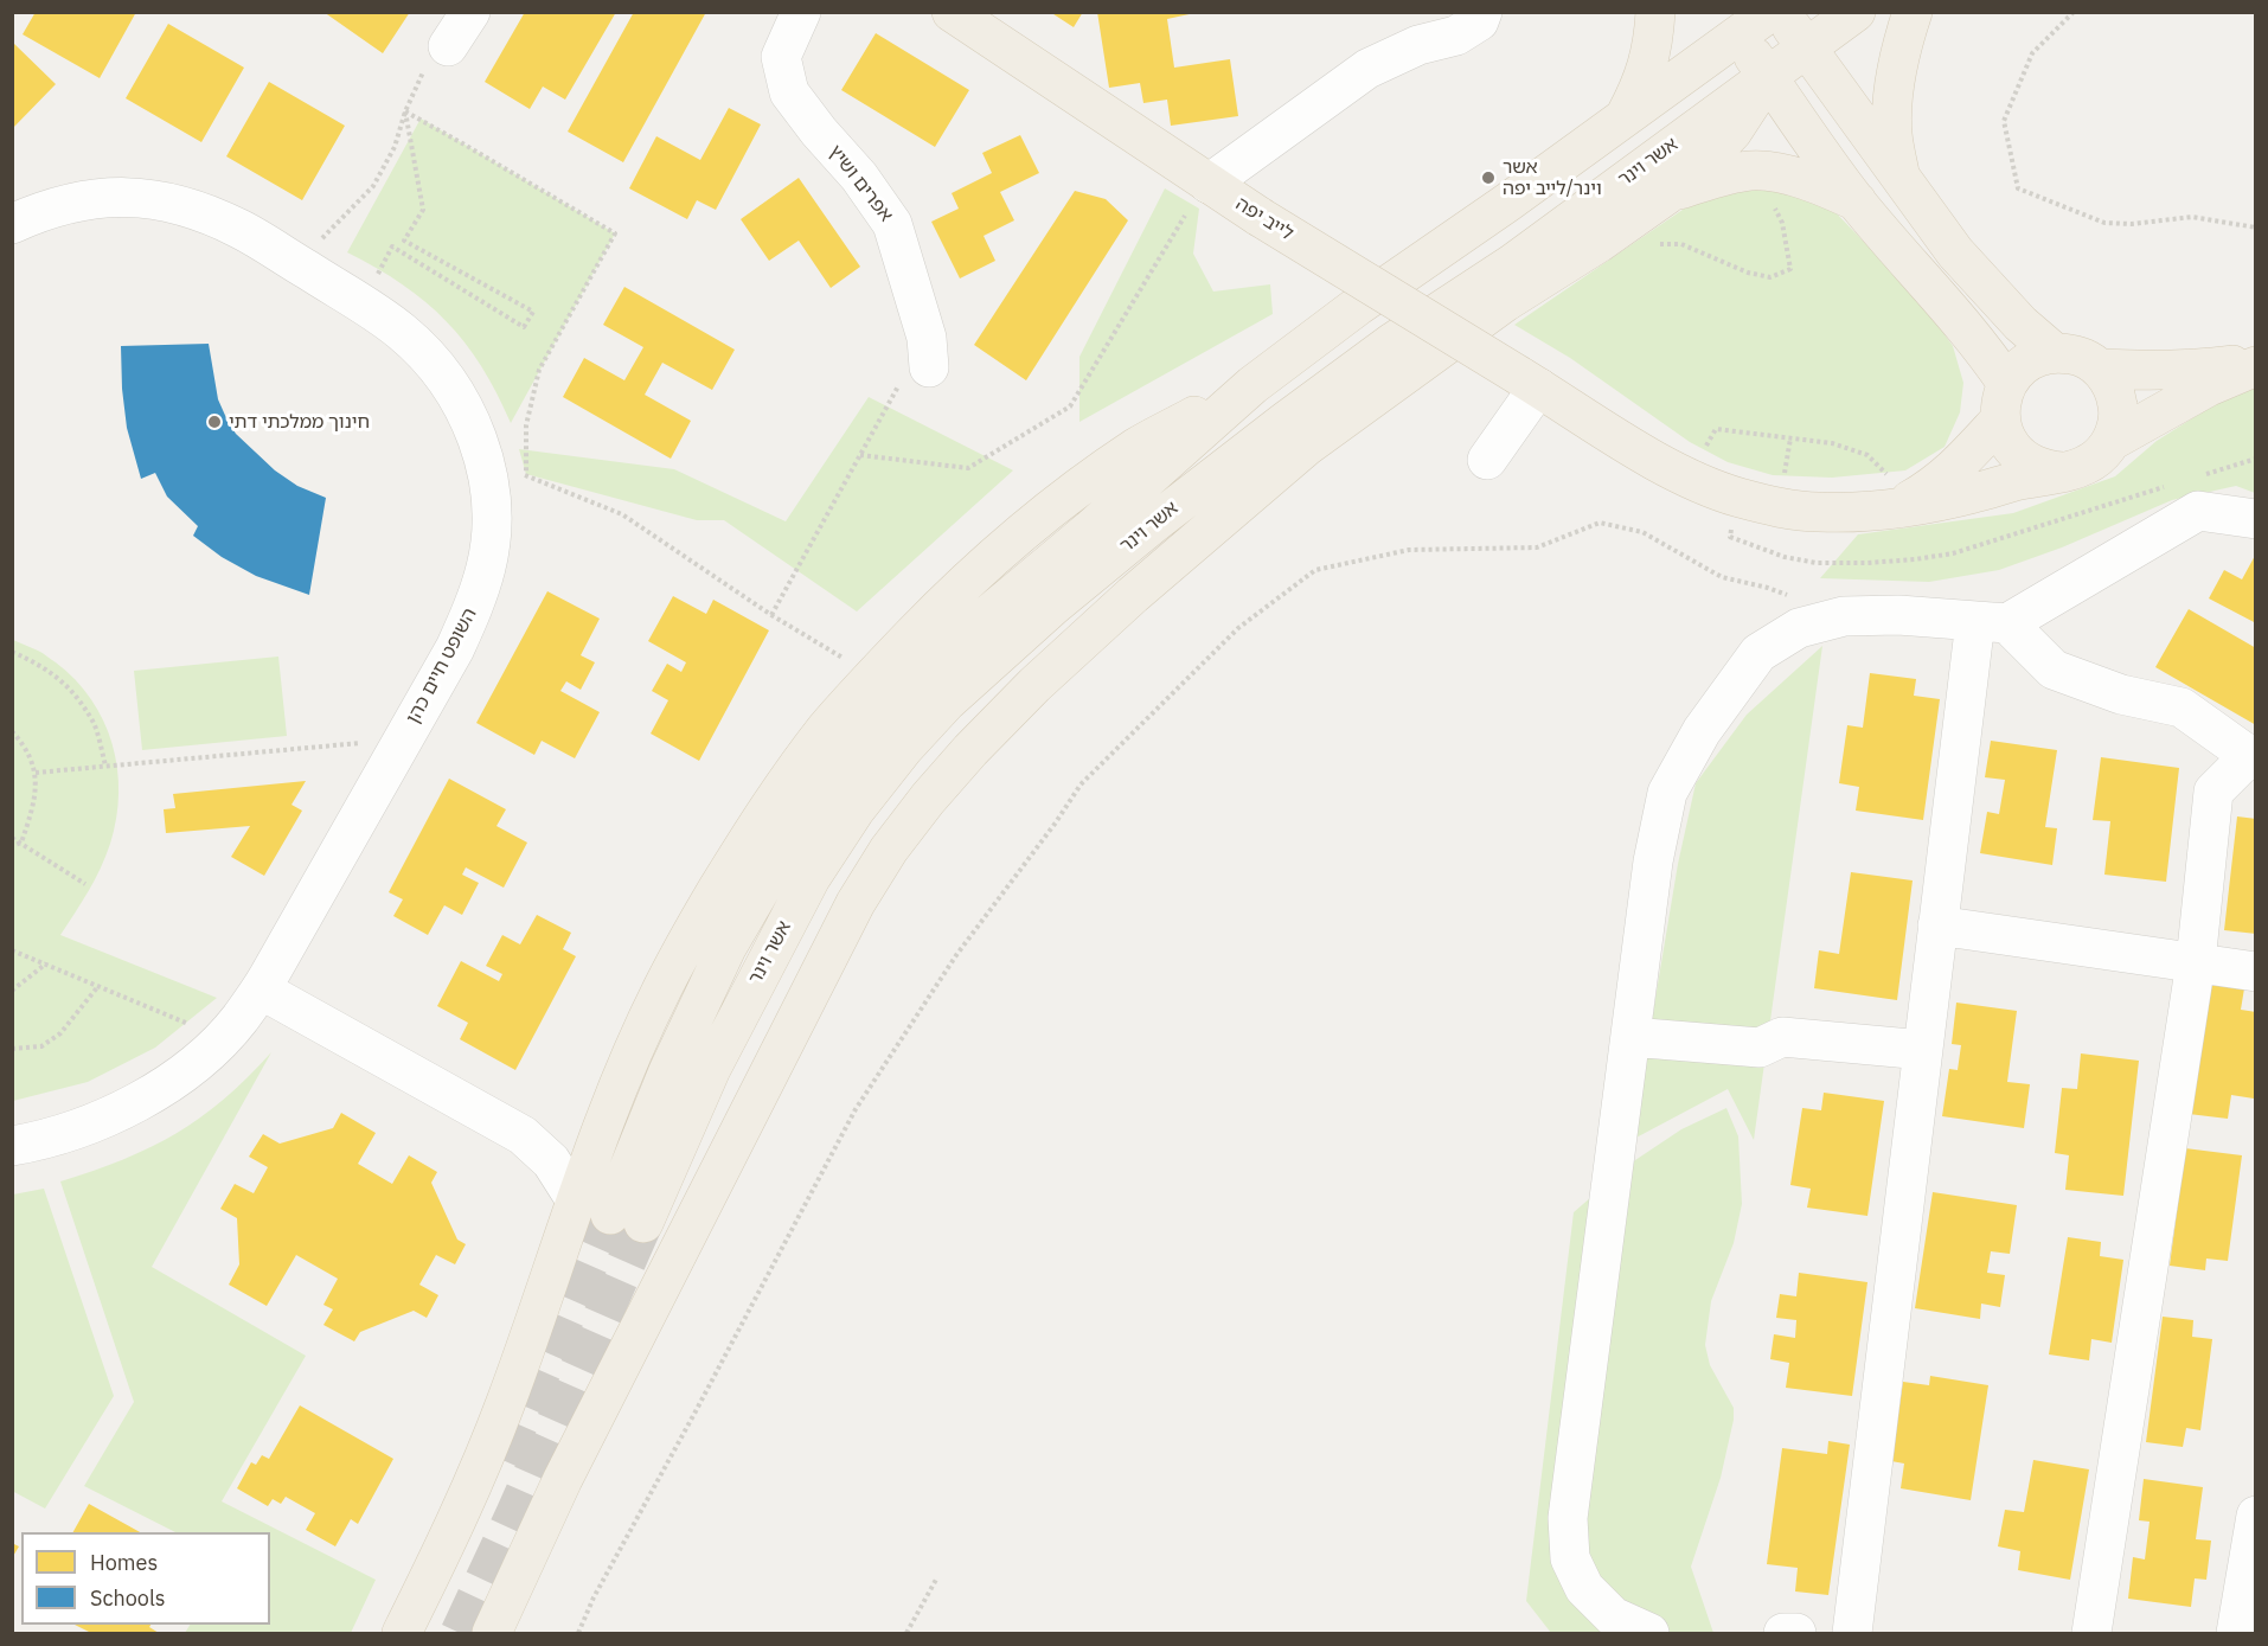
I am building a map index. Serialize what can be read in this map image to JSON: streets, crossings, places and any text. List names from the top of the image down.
{
  "streets": {
    "main road": ["אשר וינר", "לייב יפה"],
    "street": ["אפרים ושיץ", "השופט חיים כהן"]
  },
  "places": ["אשר וינר/לייב יפה", "חינוך ממלכתי דתי"],
  "legend": ["Homes", "Schools"]
}
